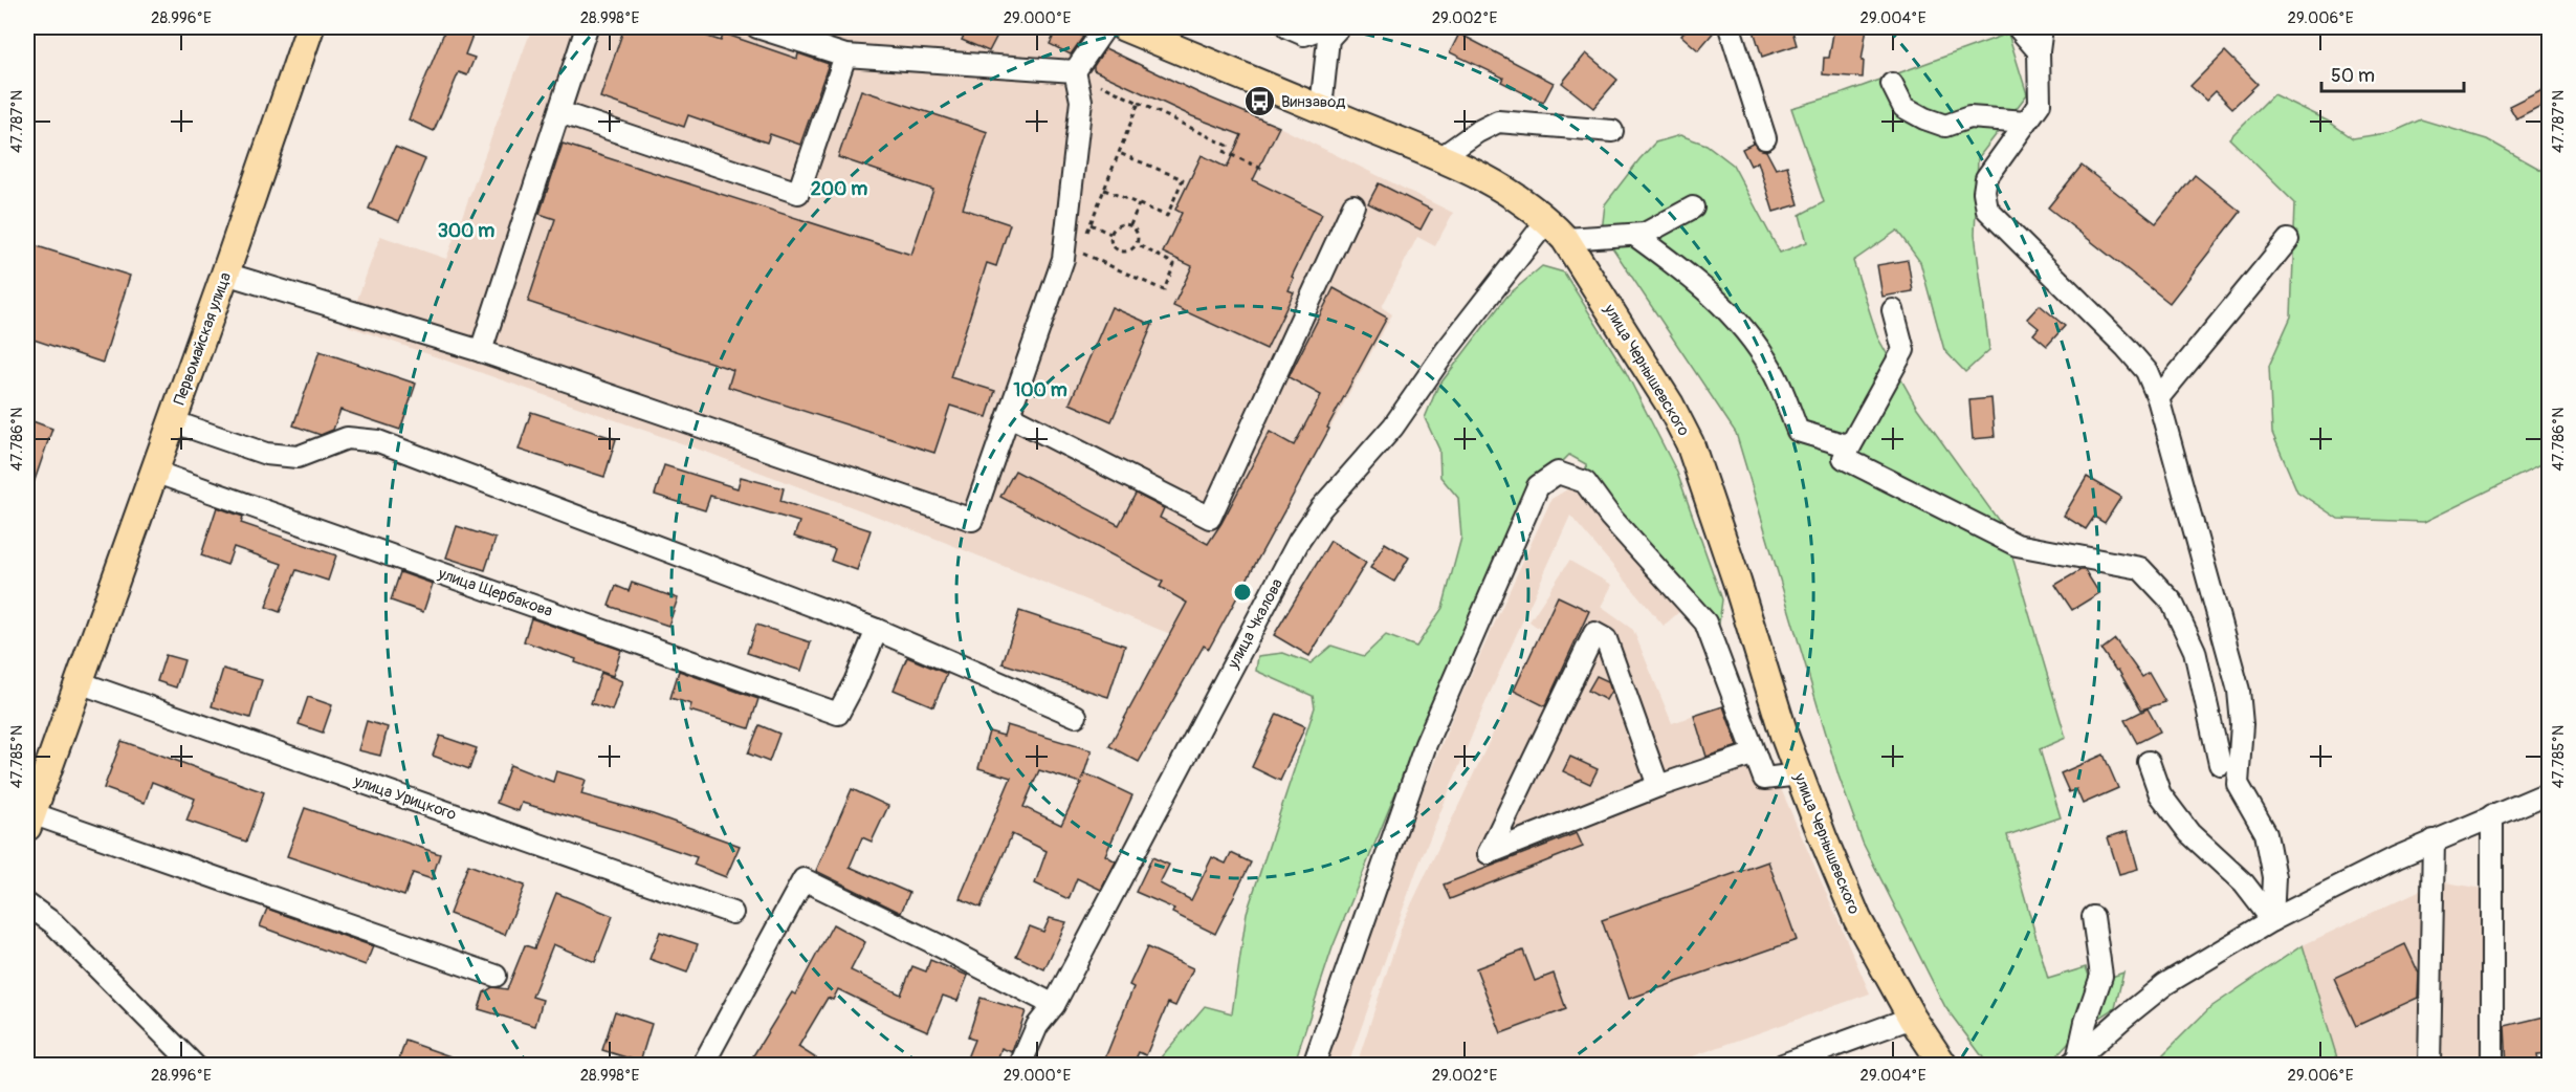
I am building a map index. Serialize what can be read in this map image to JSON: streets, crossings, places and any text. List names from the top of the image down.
{
  "streets": {
    "main road": ["Первомайская улица", "улица Чернышевского"],
    "street": ["улица Щербакова", "улица Чкалова", "улица Урицкого"]
  },
  "crossings": [
    ["Первомайская улица", "улица Щербакова"],
    ["Первомайская улица", "улица Урицкого"],
    ["улица Чернышевского", "улица Чкалова"]
  ],
  "places": {
    "bus stop": ["Винзавод"]
  },
  "scale_bar": "50 m",
  "coordinates": [
    "28.996°E",
    "28.998°E",
    "29.000°E",
    "29.002°E",
    "29.004°E",
    "29.006°E",
    "47.787°N",
    "47.786°N",
    "47.785°N"
  ],
  "rings": ["200 m", "300 m", "100 m"]
}
